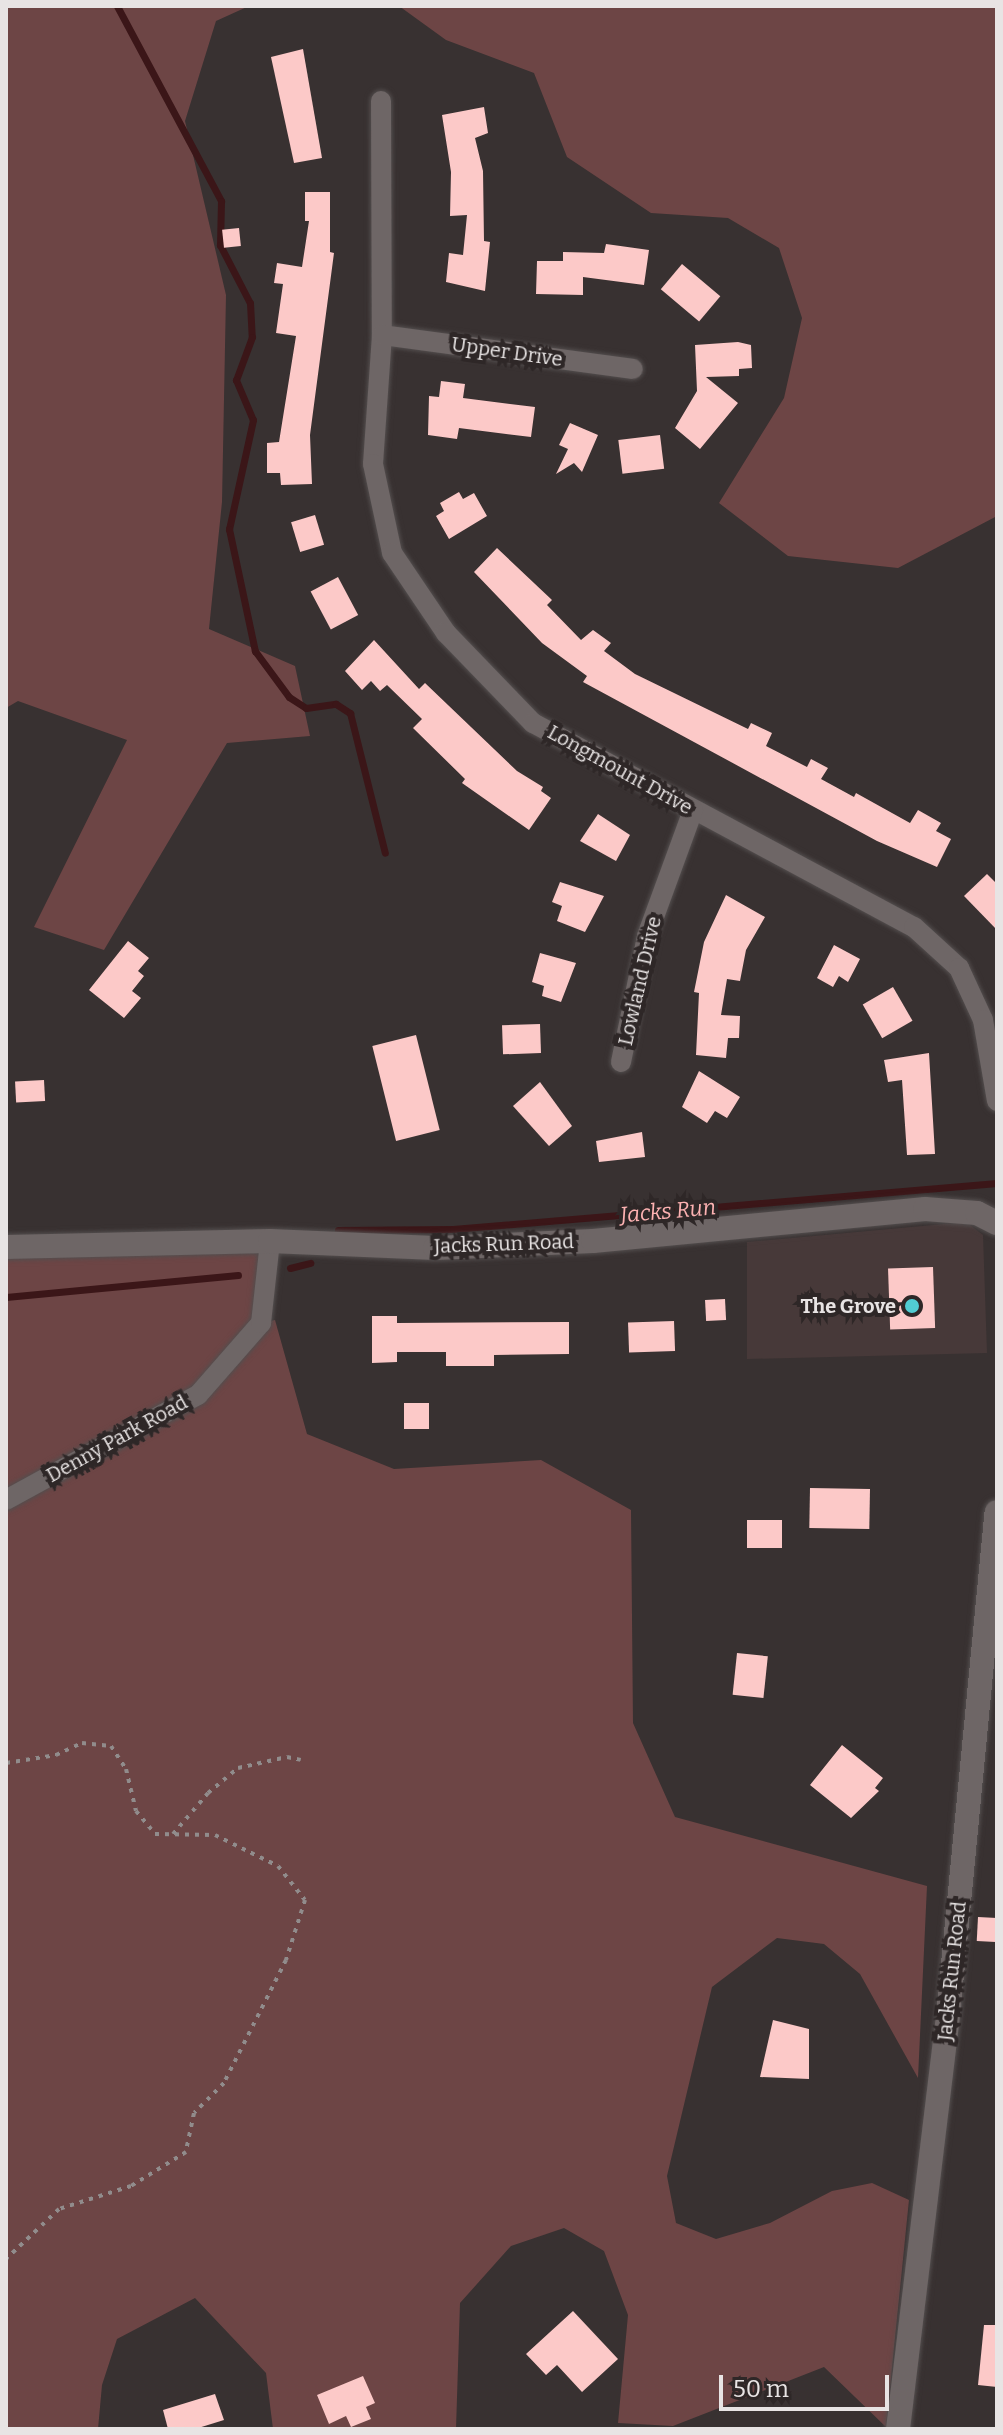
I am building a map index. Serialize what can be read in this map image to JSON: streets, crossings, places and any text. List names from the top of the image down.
{
  "streets": {
    "street": [
      "Upper Drive",
      "Longmount Drive",
      "Lowland Drive",
      "Jacks Run Road",
      "Denny Park Road"
    ]
  },
  "crossings": [
    ["Upper Drive", "Longmount Drive"],
    ["Longmount Drive", "Lowland Drive"],
    ["Jacks Run Road", "Denny Park Road"]
  ],
  "water": ["Jacks Run"],
  "places": ["The Grove"],
  "scale_bar": "50 m"
}
